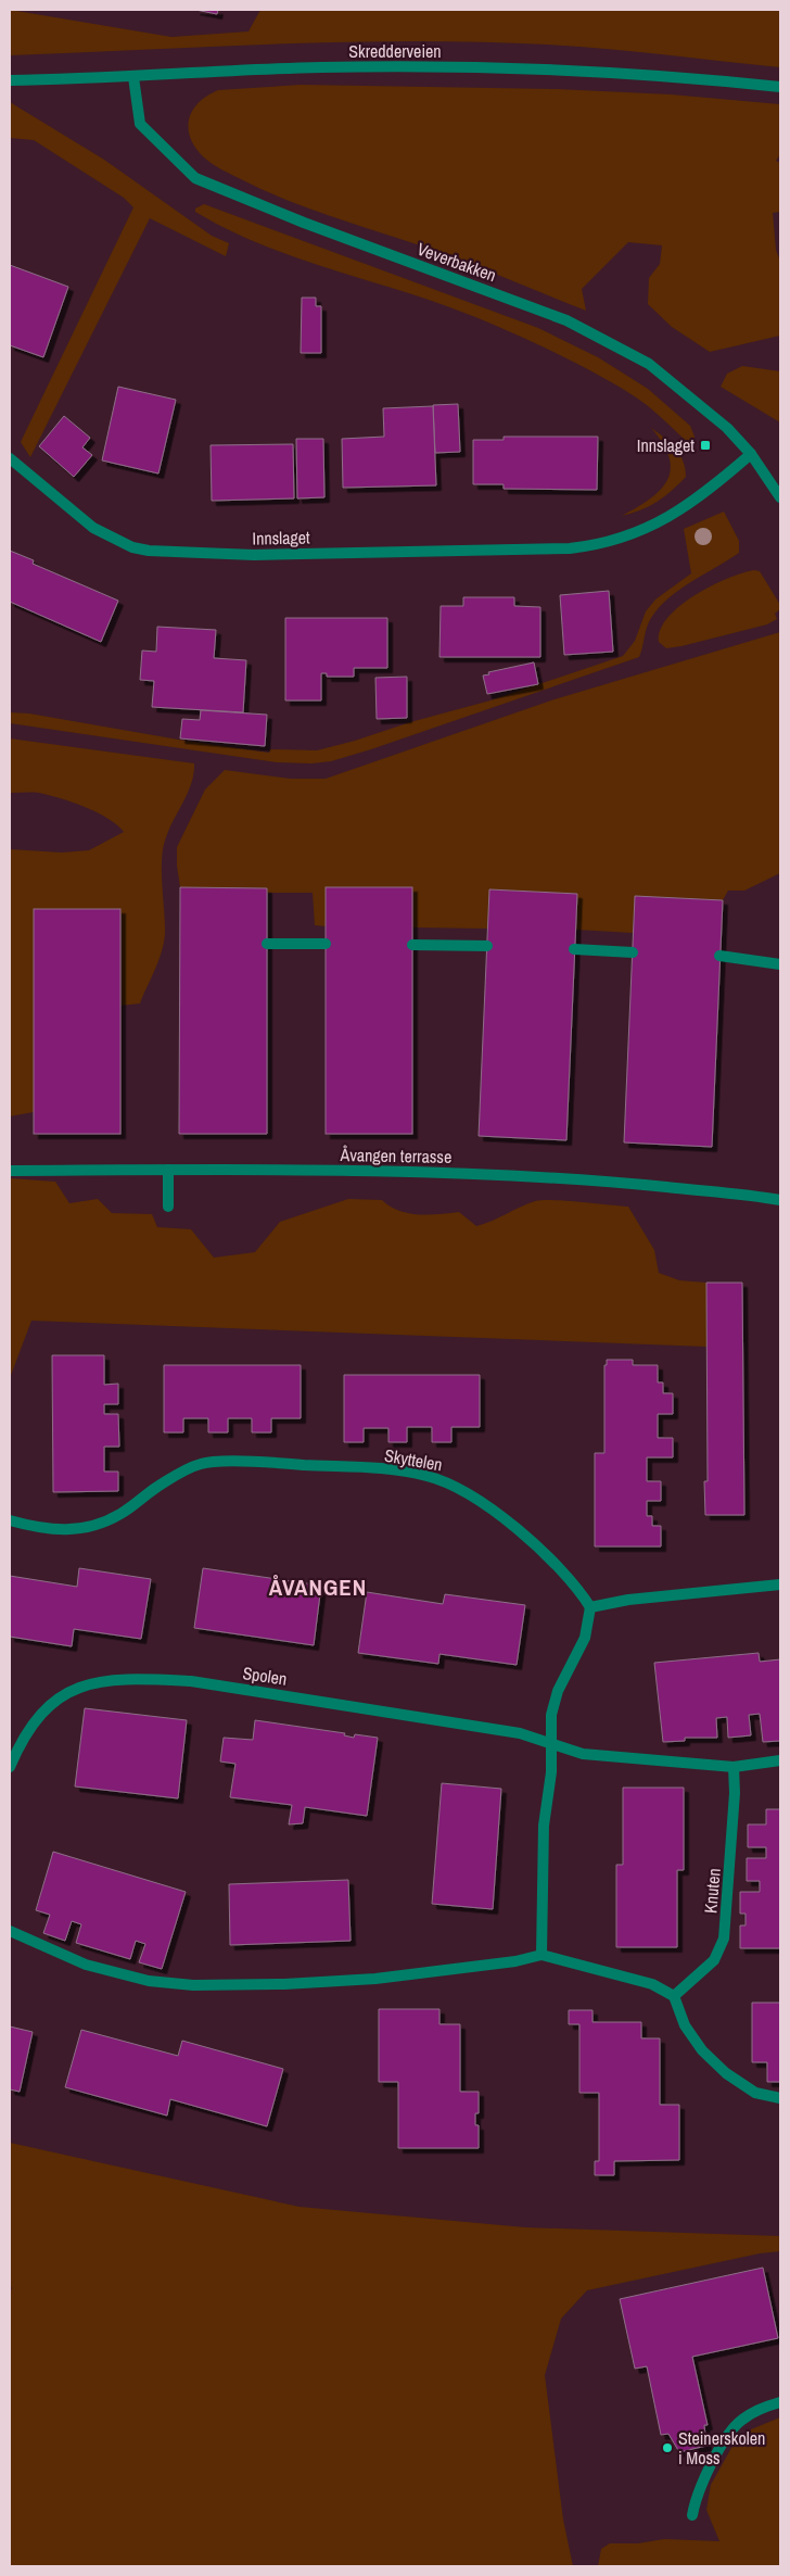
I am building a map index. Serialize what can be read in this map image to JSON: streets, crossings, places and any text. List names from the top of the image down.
{
  "streets": {
    "street": [
      "Skredderveien",
      "Veverbakken",
      "Innslaget",
      "Åvangen terrasse",
      "Skyttelen",
      "Spolen",
      "Knuten"
    ]
  },
  "crossings": [
    ["Skredderveien", "Veverbakken"],
    ["Veverbakken", "Innslaget"]
  ],
  "districts": ["ÅVANGEN"],
  "places": {
    "transit": ["Innslaget"],
    "other": ["Steinerskolen i Moss"]
  }
}
